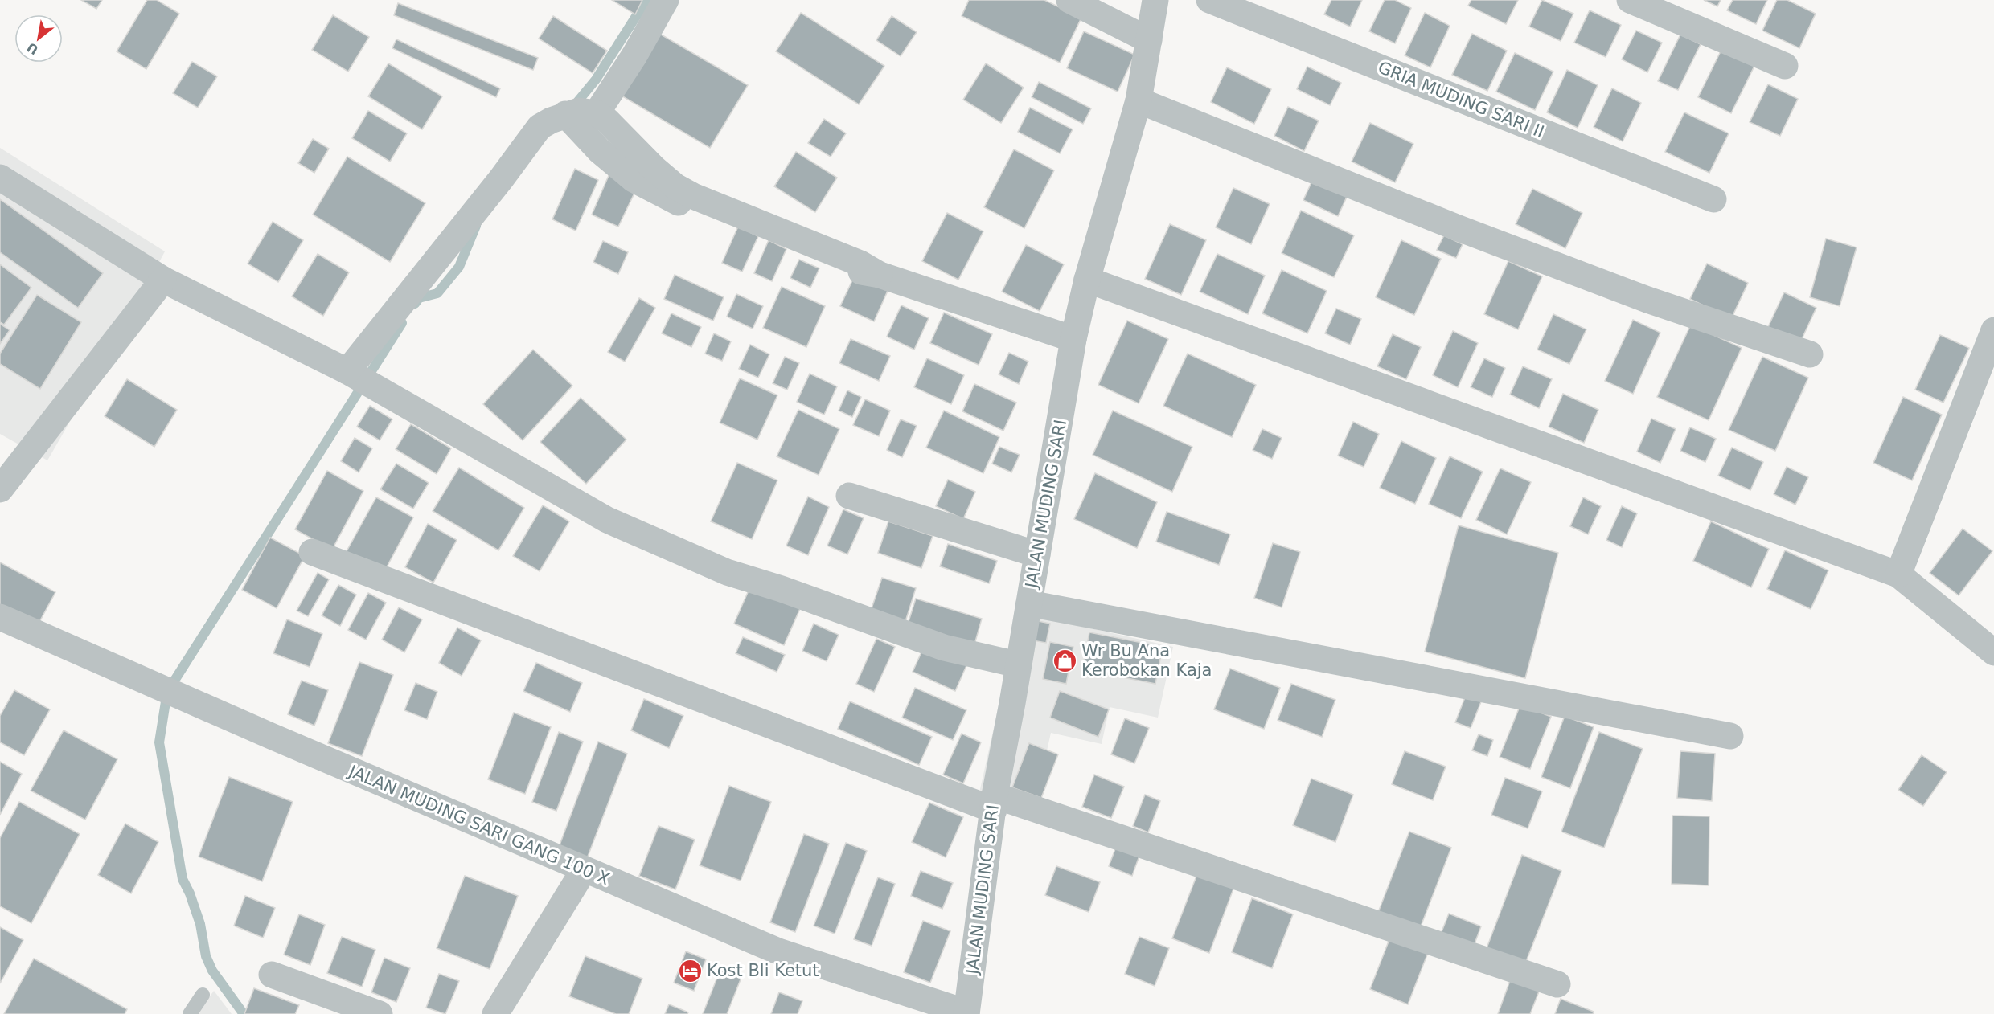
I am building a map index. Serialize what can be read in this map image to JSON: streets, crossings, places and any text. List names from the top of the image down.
{
  "streets": {
    "street": ["GRIA MUDING SARI II", "JALAN MUDING SARI", "JALAN MUDING SARI GANG 100 X"]
  },
  "crossings": [
    ["JALAN MUDING SARI", "JALAN MUDING SARI GANG 100 X"]
  ],
  "places": {
    "shop": ["Wr Bu Ana Kerobokan Kaja"],
    "hotel": ["Kost Bli Ketut"]
  },
  "north": "bottom left"
}
